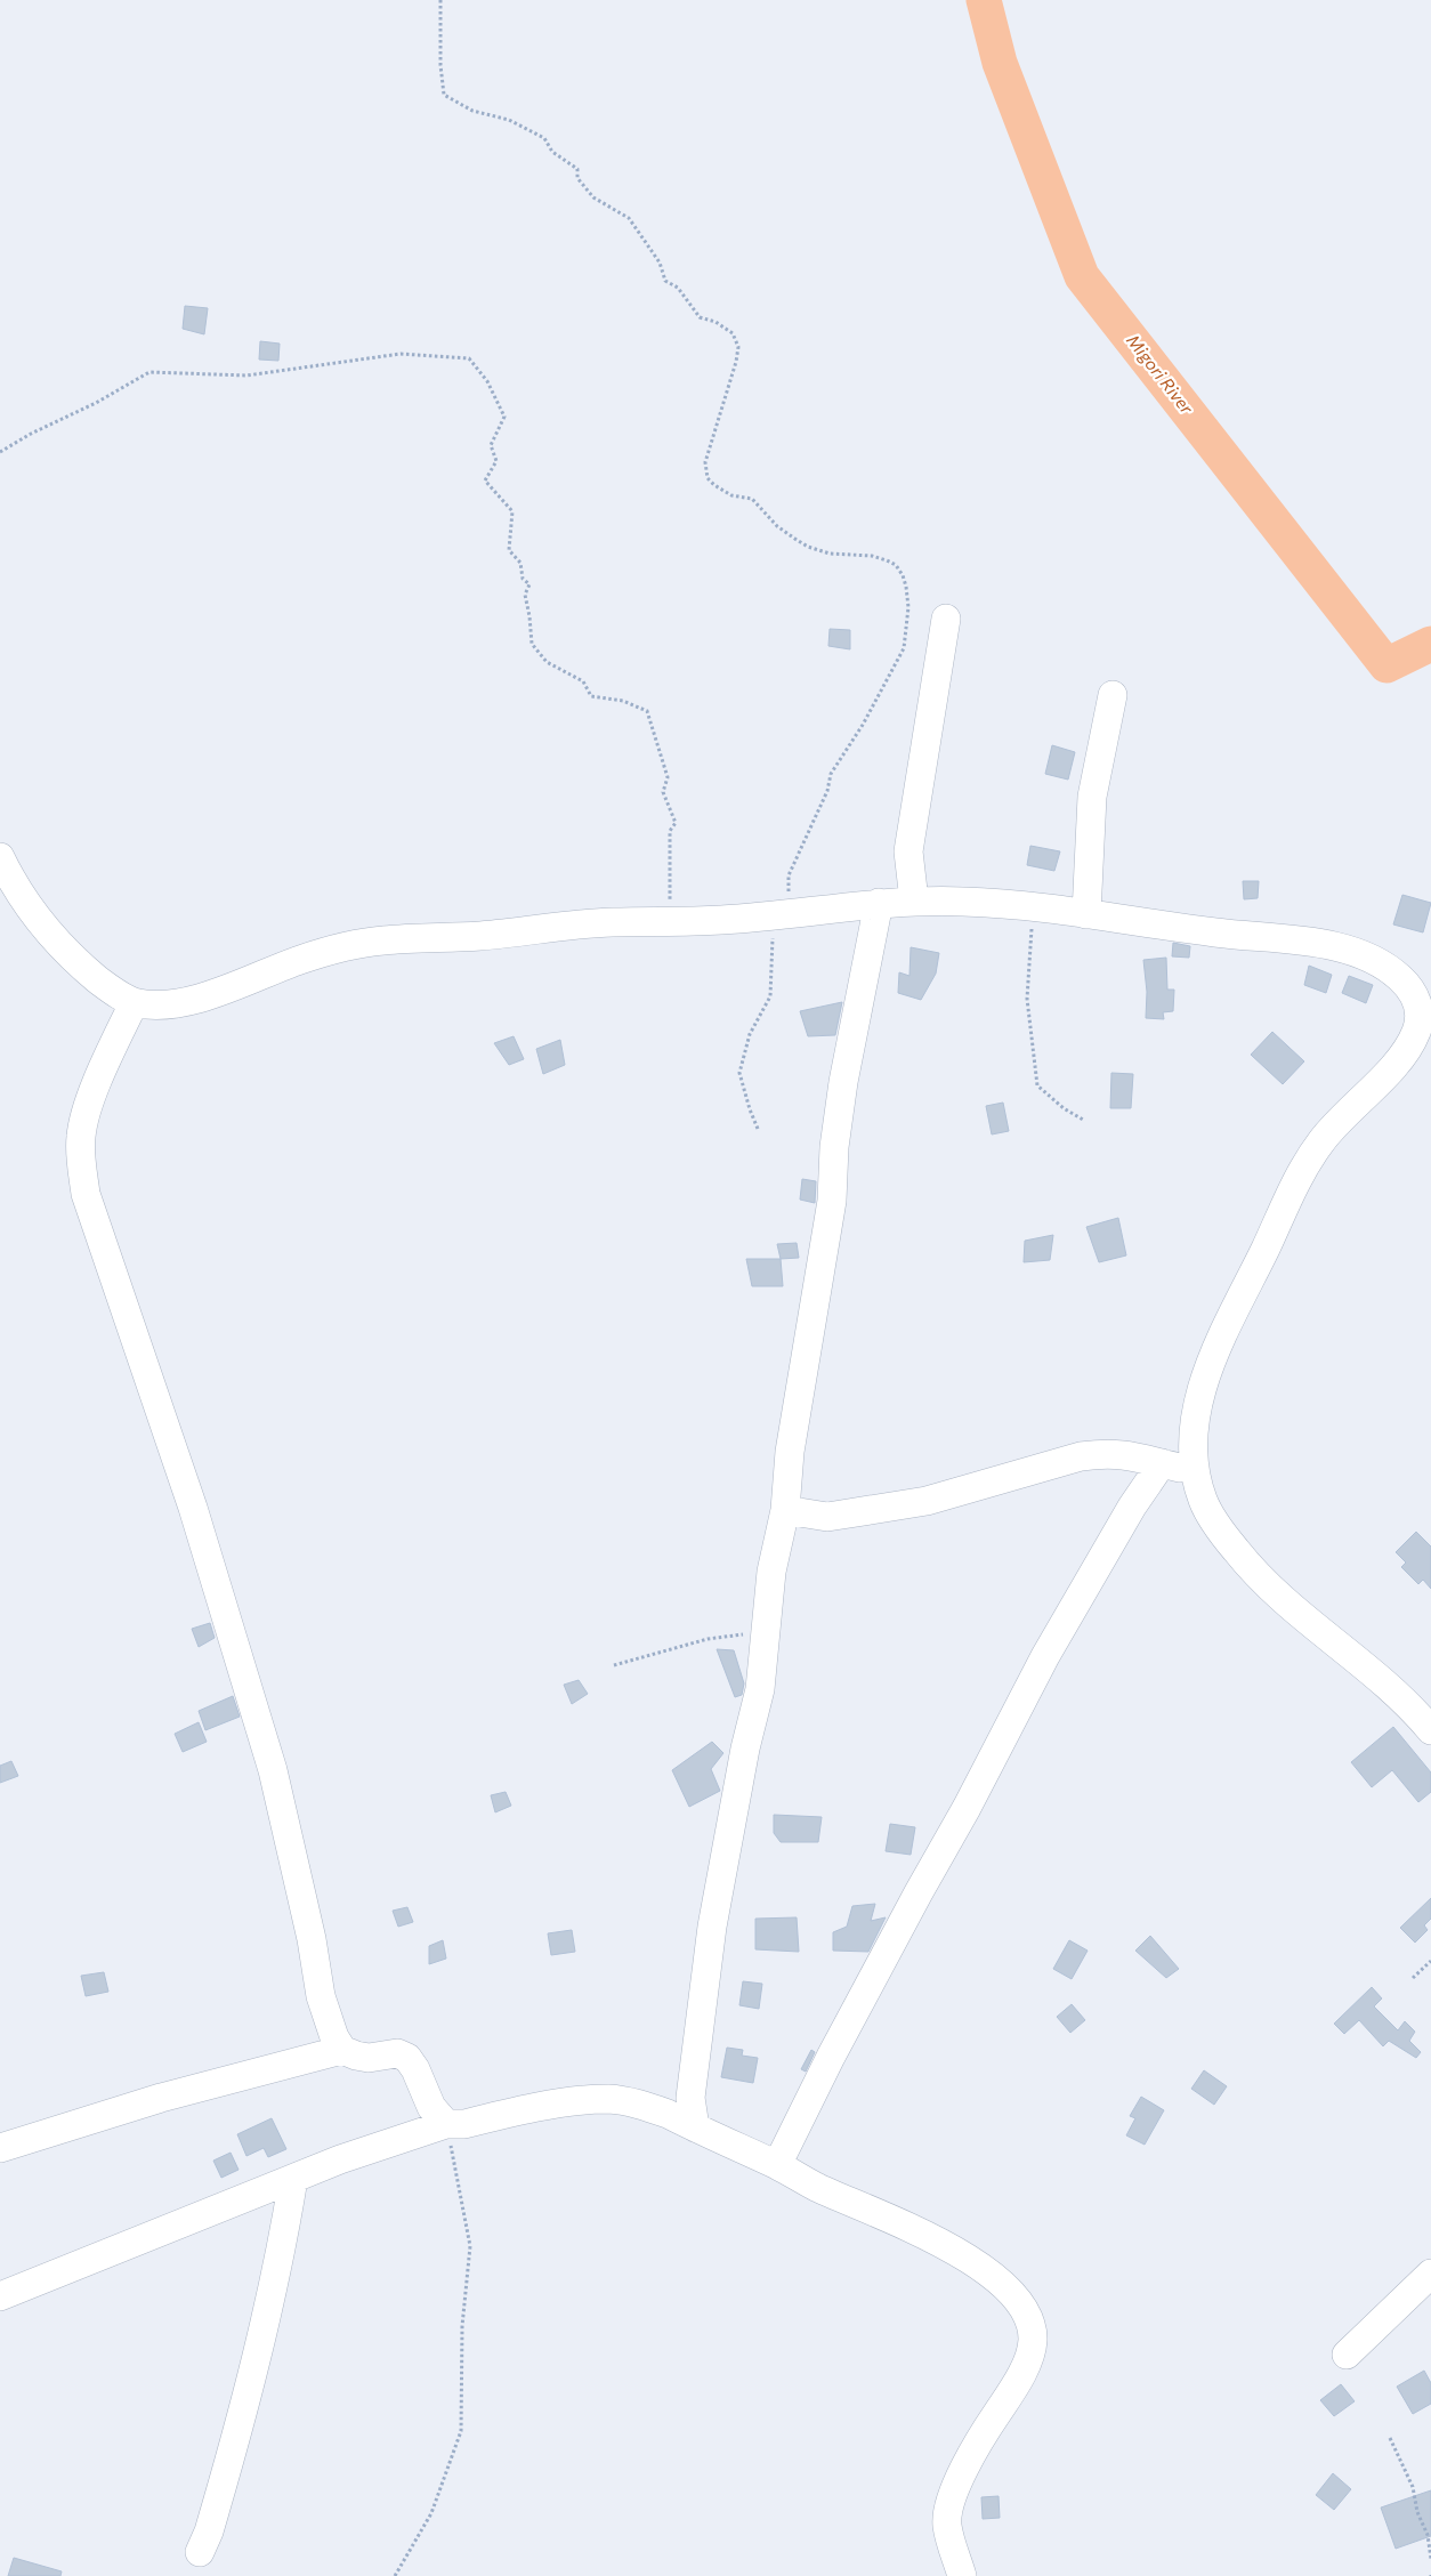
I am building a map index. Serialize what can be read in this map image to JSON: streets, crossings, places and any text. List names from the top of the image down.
{
  "water": ["Migori River"]
}
